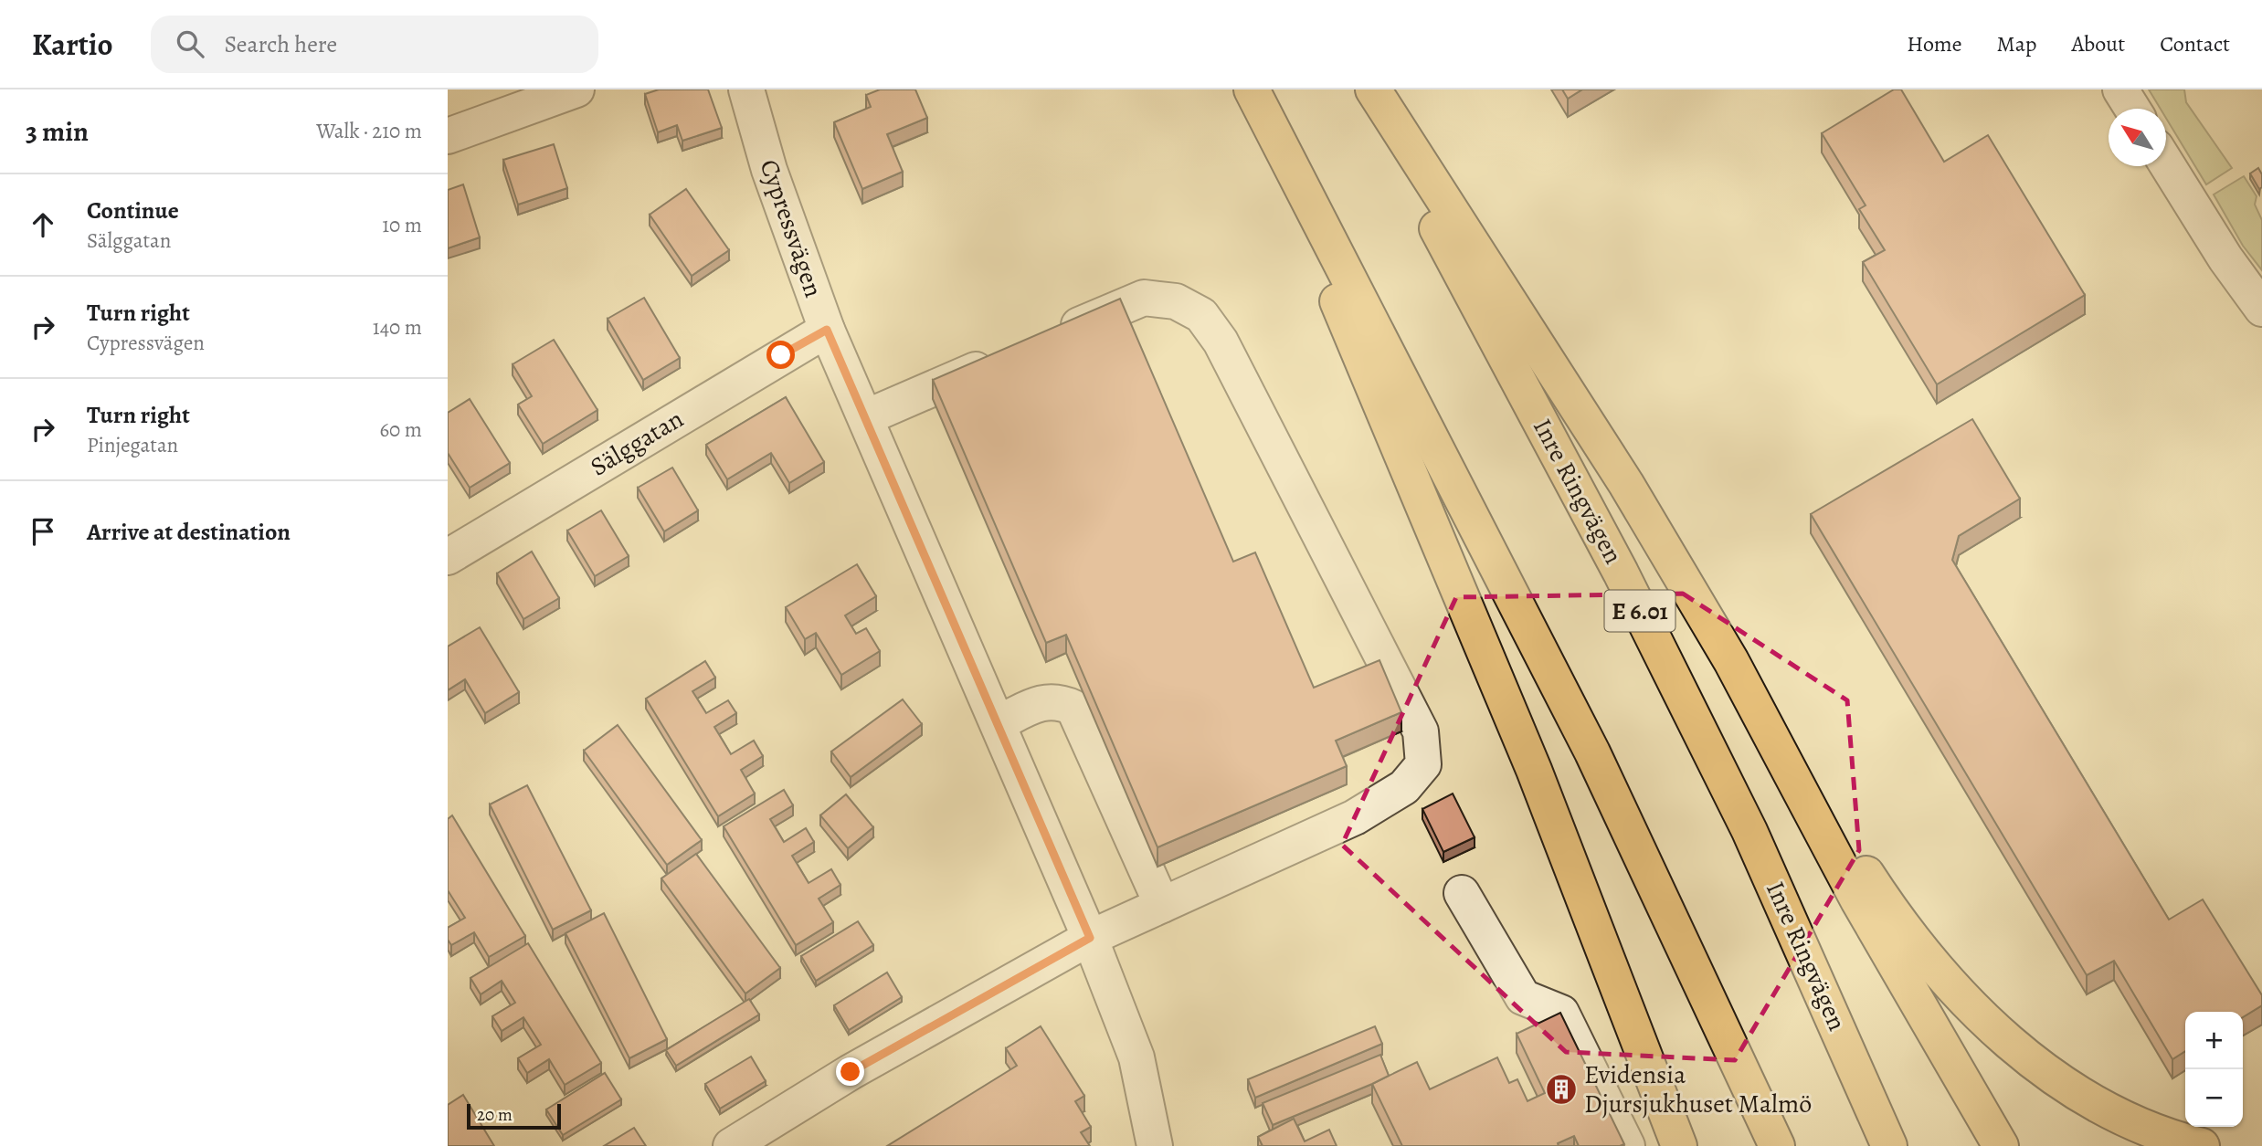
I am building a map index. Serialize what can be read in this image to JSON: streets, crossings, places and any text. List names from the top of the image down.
{
  "streets": {
    "highway": ["Inre Ringvägen", "E 6.01"],
    "street": ["Cypressvägen", "Sälggatan"]
  },
  "crossings": [
    ["Cypressvägen", "Sälggatan"]
  ],
  "places": {
    "building": ["Evidensia Djursjukhuset Malmö"]
  },
  "scale_bar": "20 m",
  "north": "top left",
  "page": {
    "header": "Kartio",
    "search": "Search here",
    "nav": [
      "Home",
      "Map",
      "About",
      "Contact"
    ],
    "heading": ["3 min", "Walk · 210 m"],
    "list": [
      ["Continue", "Sälggatan", "10 m"],
      ["Turn right", "Cypressvägen", "140 m"],
      ["Turn right", "Pinjegatan", "60 m"],
      "Arrive at destination"
    ],
    "map_buttons": ["+", "−"],
    "scale": "20 m"
  }
}
